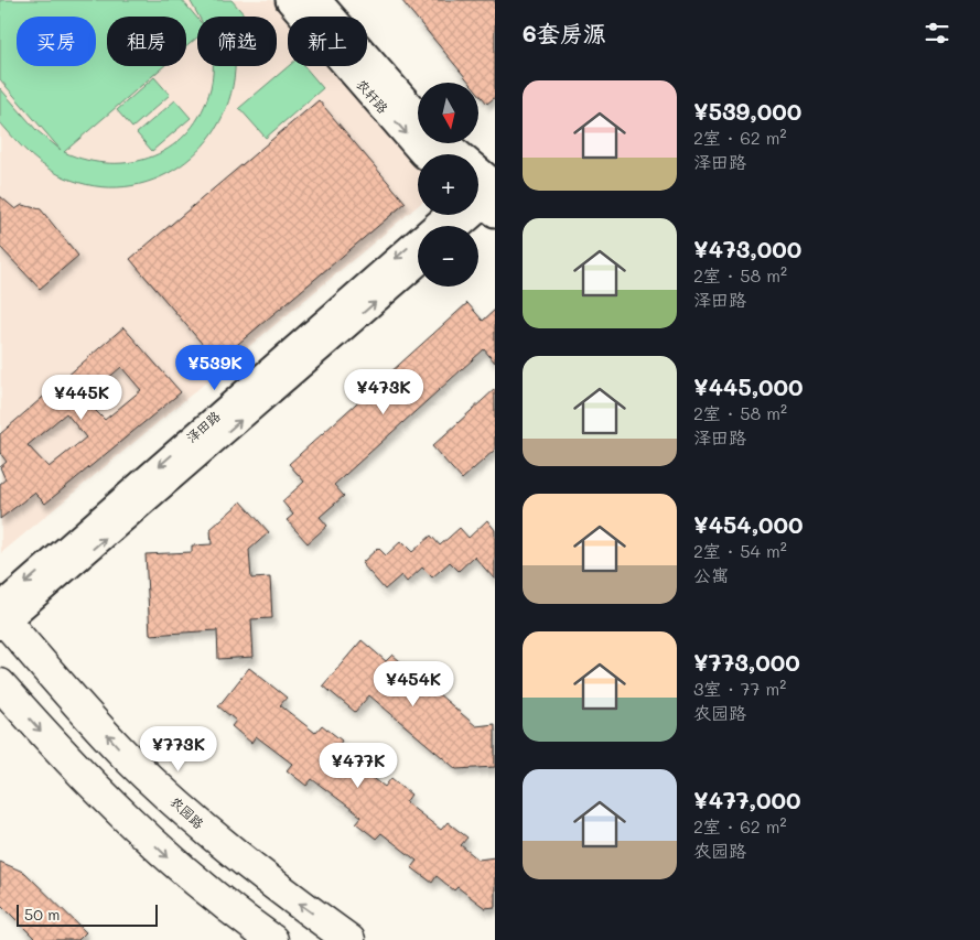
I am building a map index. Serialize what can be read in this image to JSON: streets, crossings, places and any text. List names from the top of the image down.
{
  "streets": {
    "main road": ["农园路"],
    "street": ["农轩路", "泽田路"]
  },
  "crossings": [
    ["泽田路", "农园路"]
  ],
  "scale_bar": "50 m",
  "north": "bottom",
  "page": {
    "heading": "6套房源",
    "chip": [
      "买房",
      "租房",
      "筛选",
      "新上"
    ],
    "list": [
      {
        "name": "¥539,000",
        "note": "2室 · 62 m² · 泽田路"
      },
      {
        "name": "¥473,000",
        "note": "2室 · 58 m² · 泽田路"
      },
      {
        "name": "¥445,000",
        "note": "2室 · 58 m² · 泽田路"
      },
      {
        "name": "¥454,000",
        "note": "2室 · 54 m² · 公寓"
      },
      {
        "name": "¥773,000",
        "note": "3室 · 77 m² · 农园路"
      },
      {
        "name": "¥477,000",
        "note": "2室 · 62 m² · 农园路"
      }
    ],
    "map_buttons": ["+", "−"],
    "price": [
      "¥539K",
      "¥473K",
      "¥445K",
      "¥454K",
      "¥773K",
      "¥477K"
    ],
    "scale": "50 m"
  }
}
